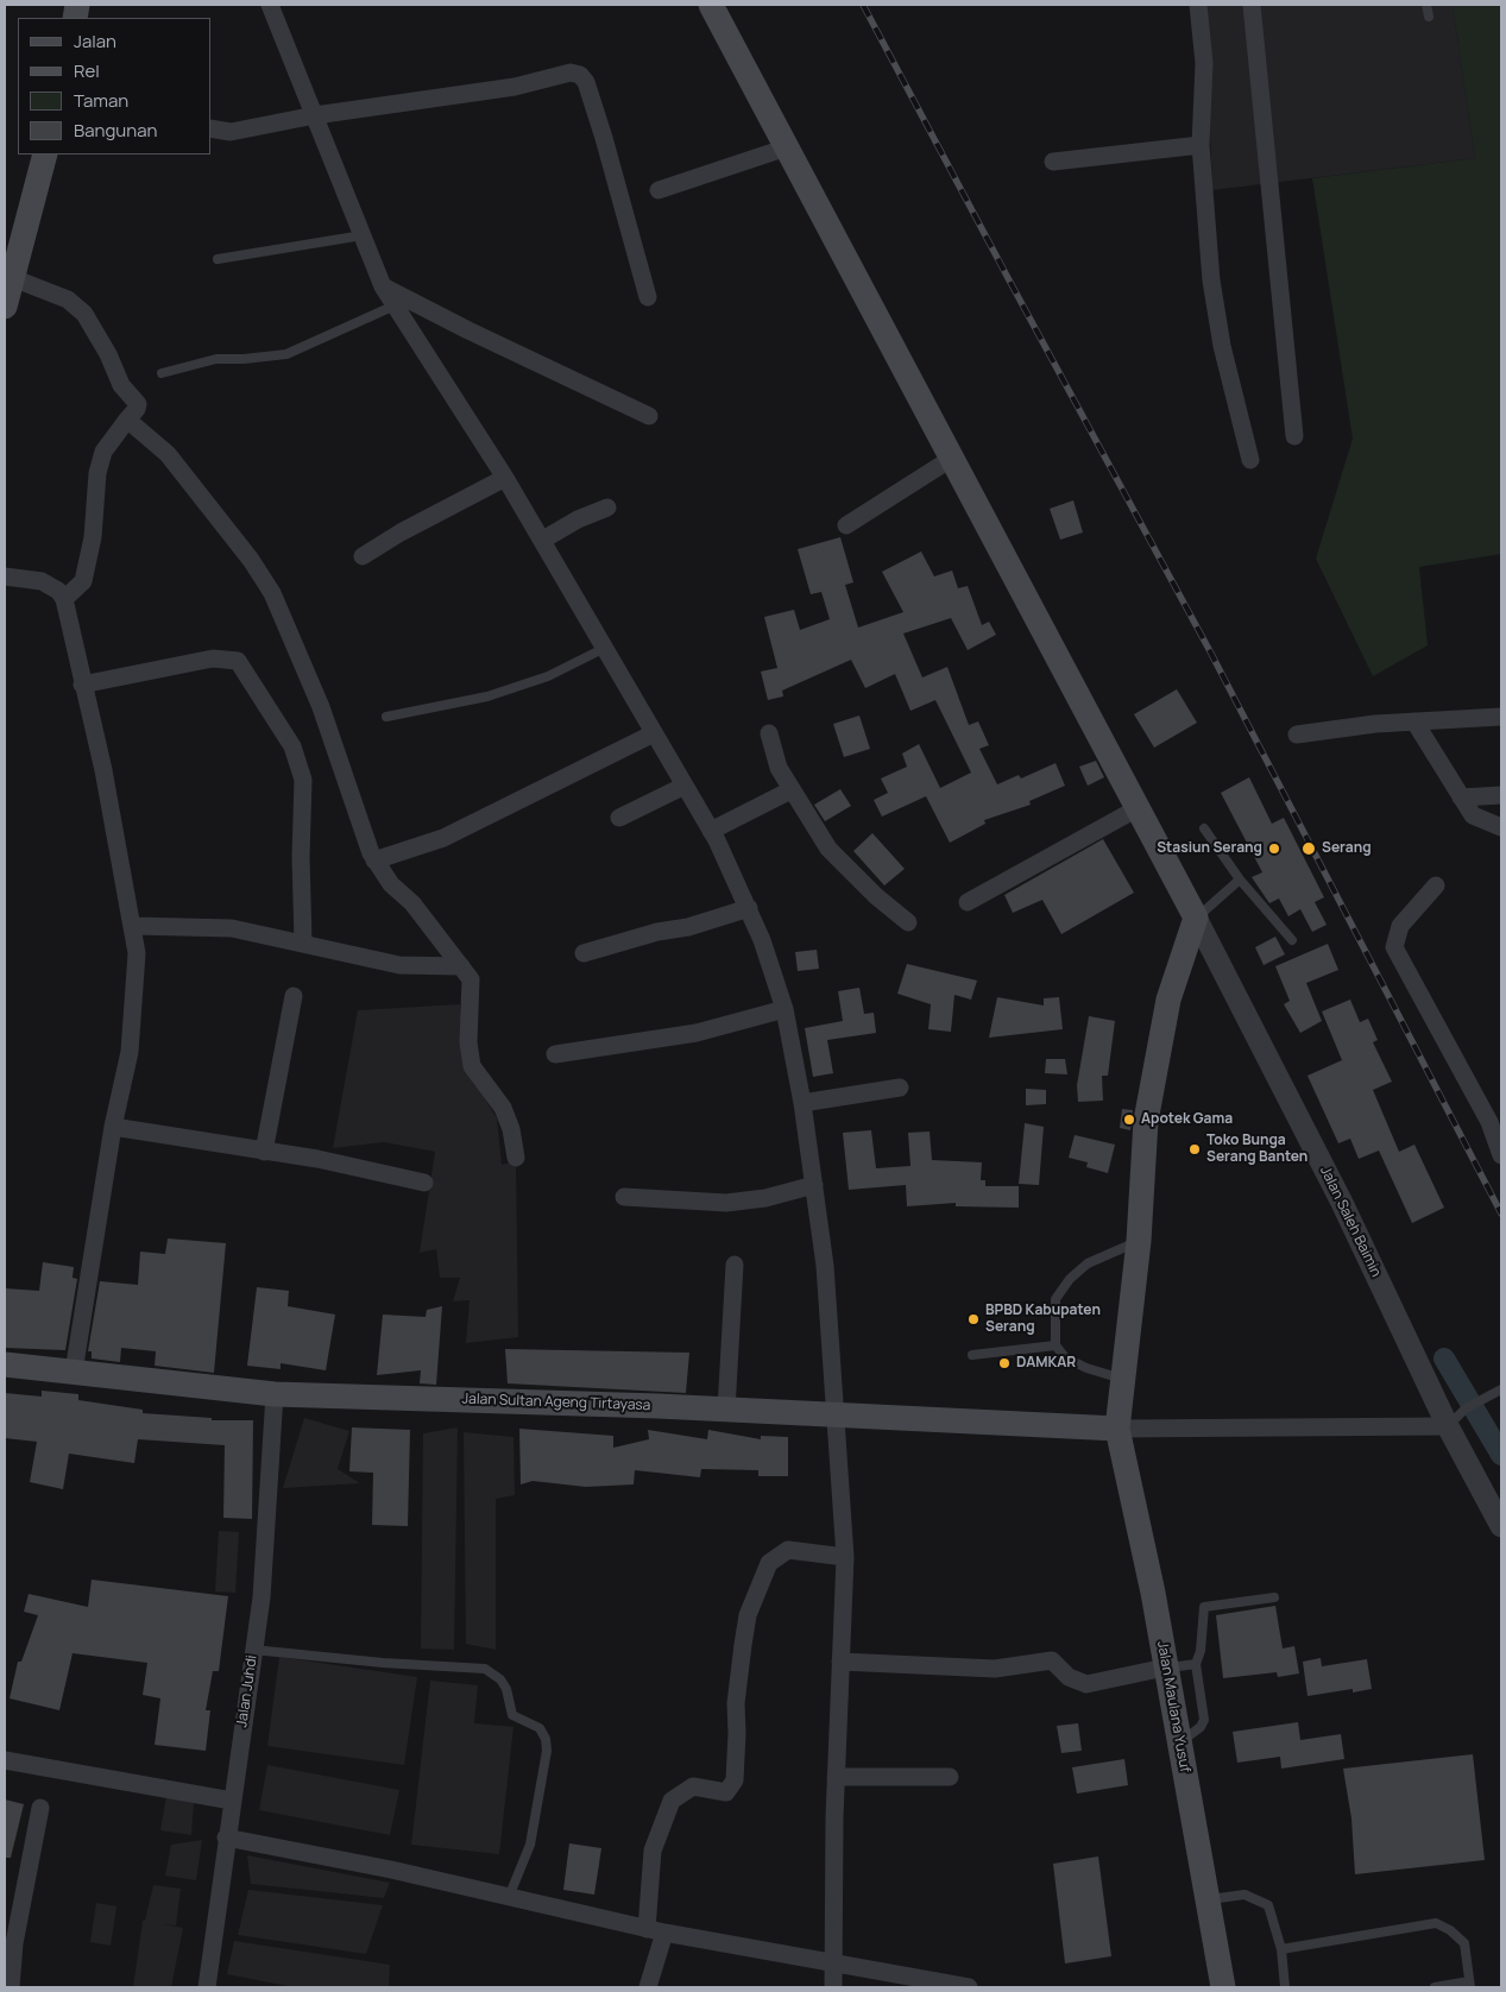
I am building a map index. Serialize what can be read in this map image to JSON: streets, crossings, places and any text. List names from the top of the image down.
{
  "streets": {
    "main road": ["Jalan Sultan Ageng Tirtayasa", "Jalan Maulana Yusuf"],
    "street": ["Jalan Saleh Baimin", "Jalan Juhdi"]
  },
  "crossings": [
    ["Jalan Saleh Baimin", "Jalan Maulana Yusuf"],
    ["Jalan Sultan Ageng Tirtayasa", "Jalan Juhdi"],
    ["Jalan Sultan Ageng Tirtayasa", "Jalan Maulana Yusuf"]
  ],
  "places": [
    "Stasiun Serang",
    "Serang",
    "Apotek Gama",
    "Toko Bunga Serang Banten",
    "BPBD Kabupaten Serang",
    "DAMKAR"
  ],
  "legend": [
    "Jalan",
    "Rel",
    "Taman",
    "Bangunan"
  ]
}
